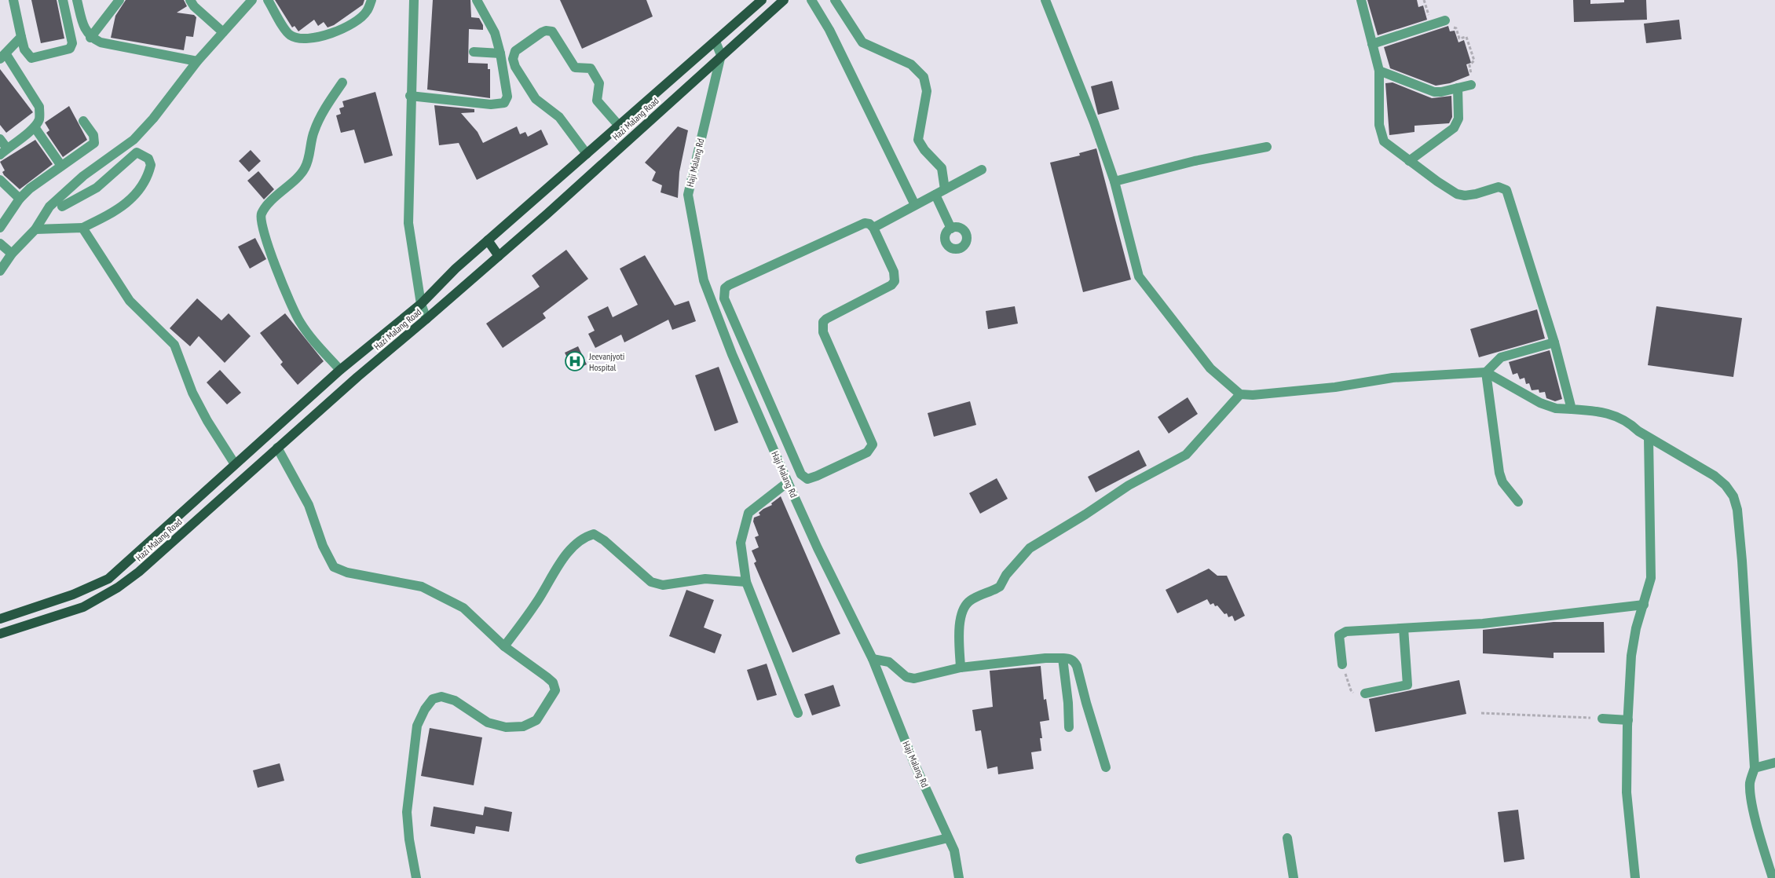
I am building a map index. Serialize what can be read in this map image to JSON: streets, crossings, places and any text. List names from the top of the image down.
{
  "streets": {
    "main road": ["Hazi Malang Road"],
    "street": ["Haji Malang Rd"]
  },
  "crossings": [
    ["Hazi Malang Road", "Haji Malang Rd"]
  ],
  "places": {
    "hospital": ["Jeevanjyoti Hospital"]
  }
}
